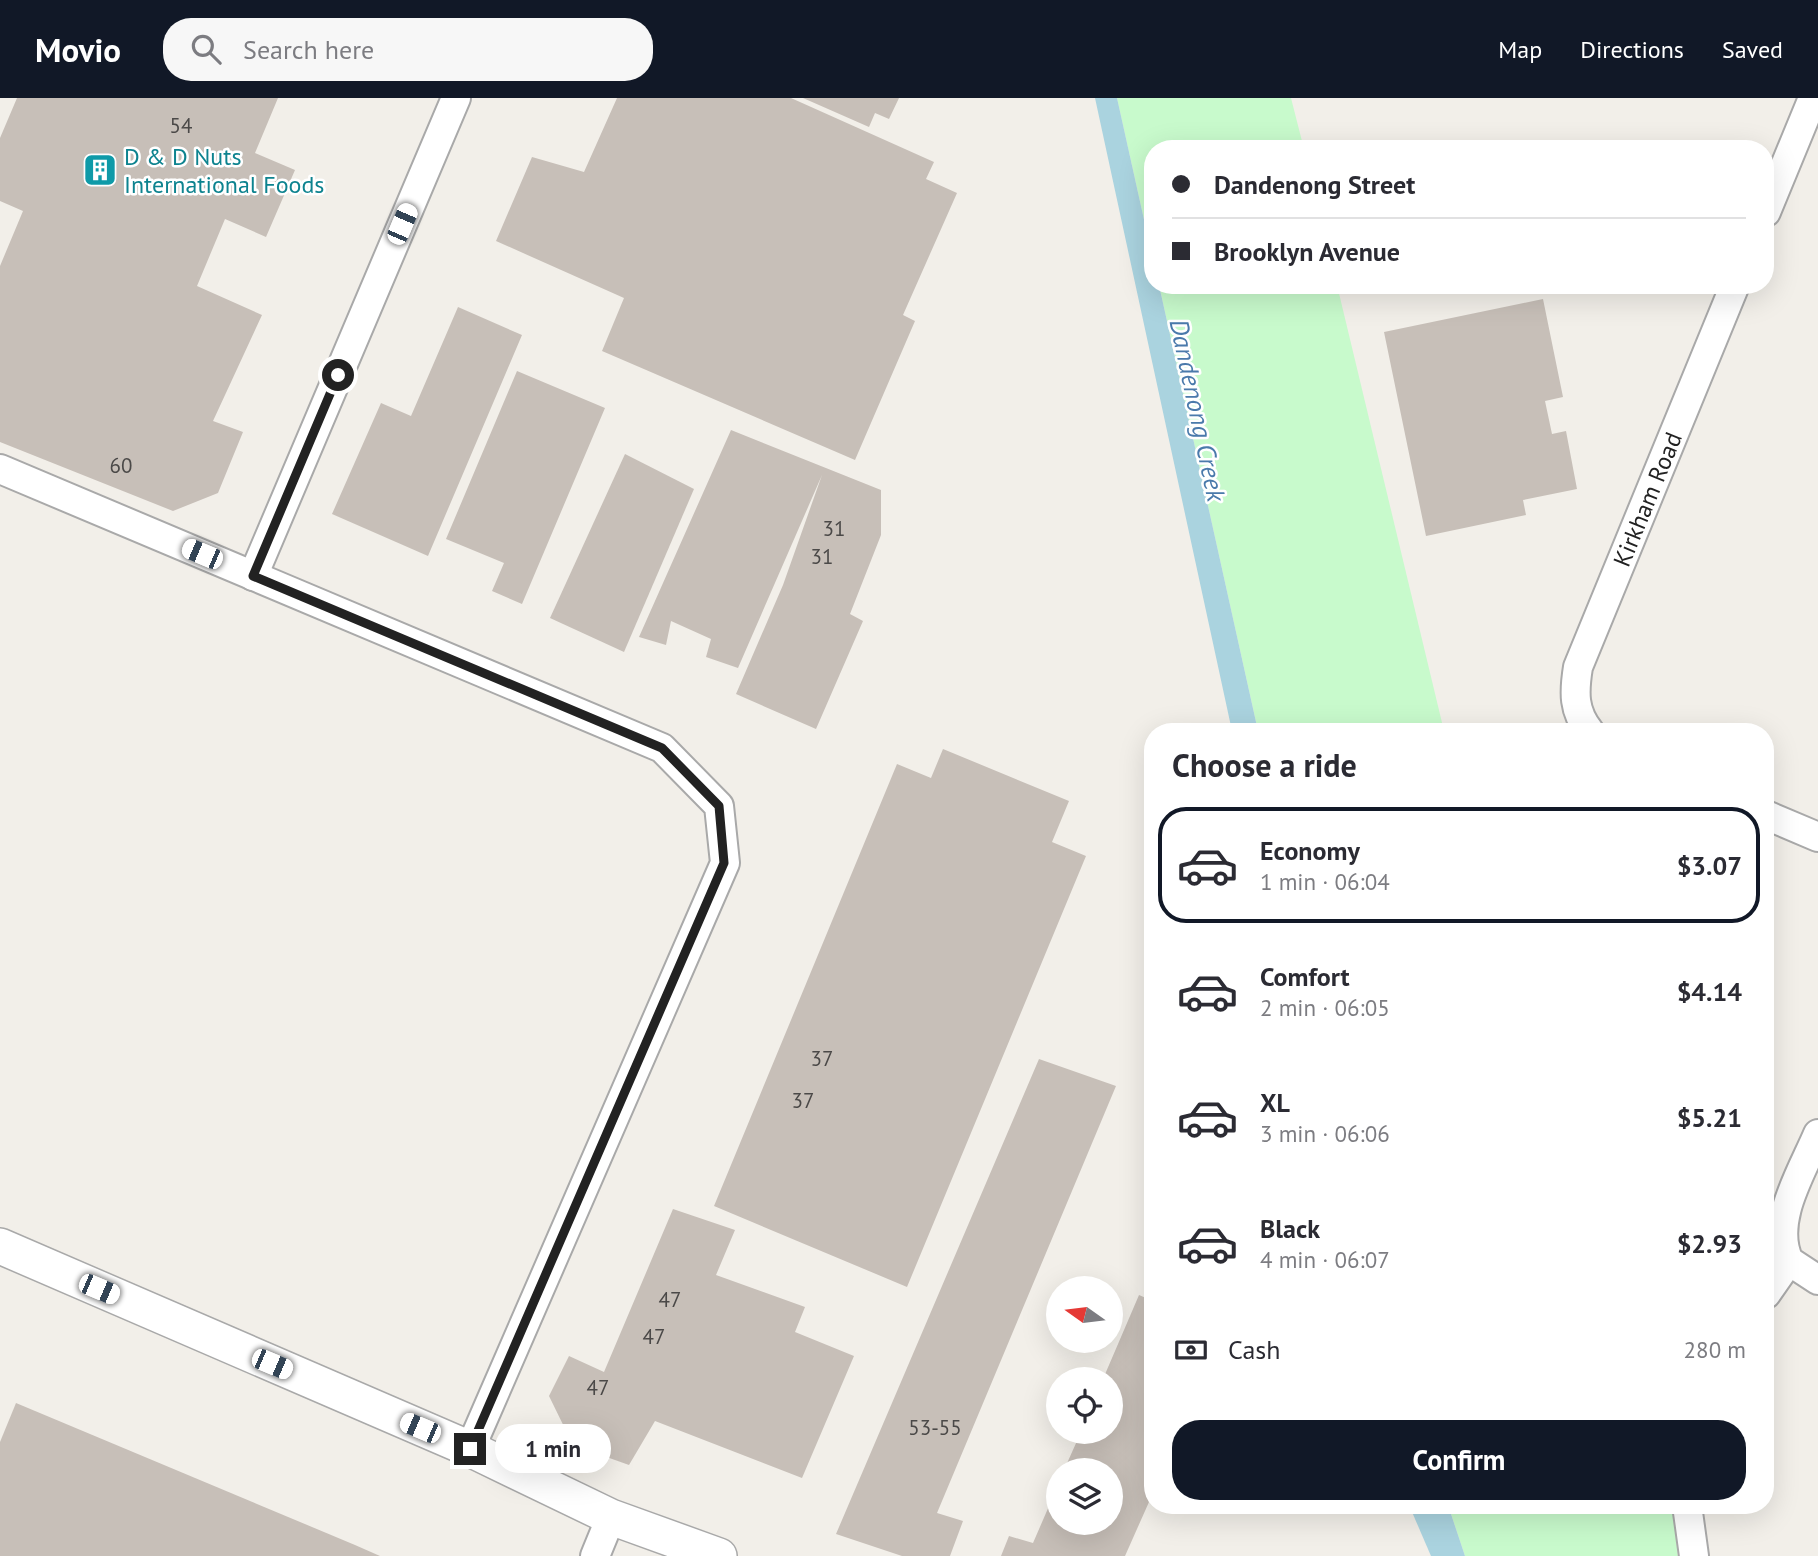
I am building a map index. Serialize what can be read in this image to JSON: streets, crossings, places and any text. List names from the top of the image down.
{
  "streets": {
    "street": ["Kirkham Road"]
  },
  "water": ["Dandenong Creek"],
  "places": {
    "building": ["D & D Nuts International Foods"]
  },
  "house_numbers": [
    "54",
    "60",
    "31",
    "31",
    "37",
    "37",
    "47",
    "47",
    "47",
    "53-55"
  ],
  "north": "left",
  "page": {
    "header": "Movio",
    "search": "Search here",
    "nav": ["Map", "Directions", "Saved"],
    "banner": ["Dandenong Street", "Brooklyn Avenue"],
    "heading": "Choose a ride",
    "list": [
      {
        "name": "Economy",
        "note": "1 min · 06:04",
        "value": "$3.07"
      },
      {
        "name": "Comfort",
        "note": "2 min · 06:05",
        "value": "$4.14"
      },
      {
        "name": "XL",
        "note": "3 min · 06:06",
        "value": "$5.21"
      },
      {
        "name": "Black",
        "note": "4 min · 06:07",
        "value": "$2.93"
      }
    ],
    "pay": ["Cash", "280 m"],
    "buttons": "Confirm",
    "bubble": "1 min"
  }
}
